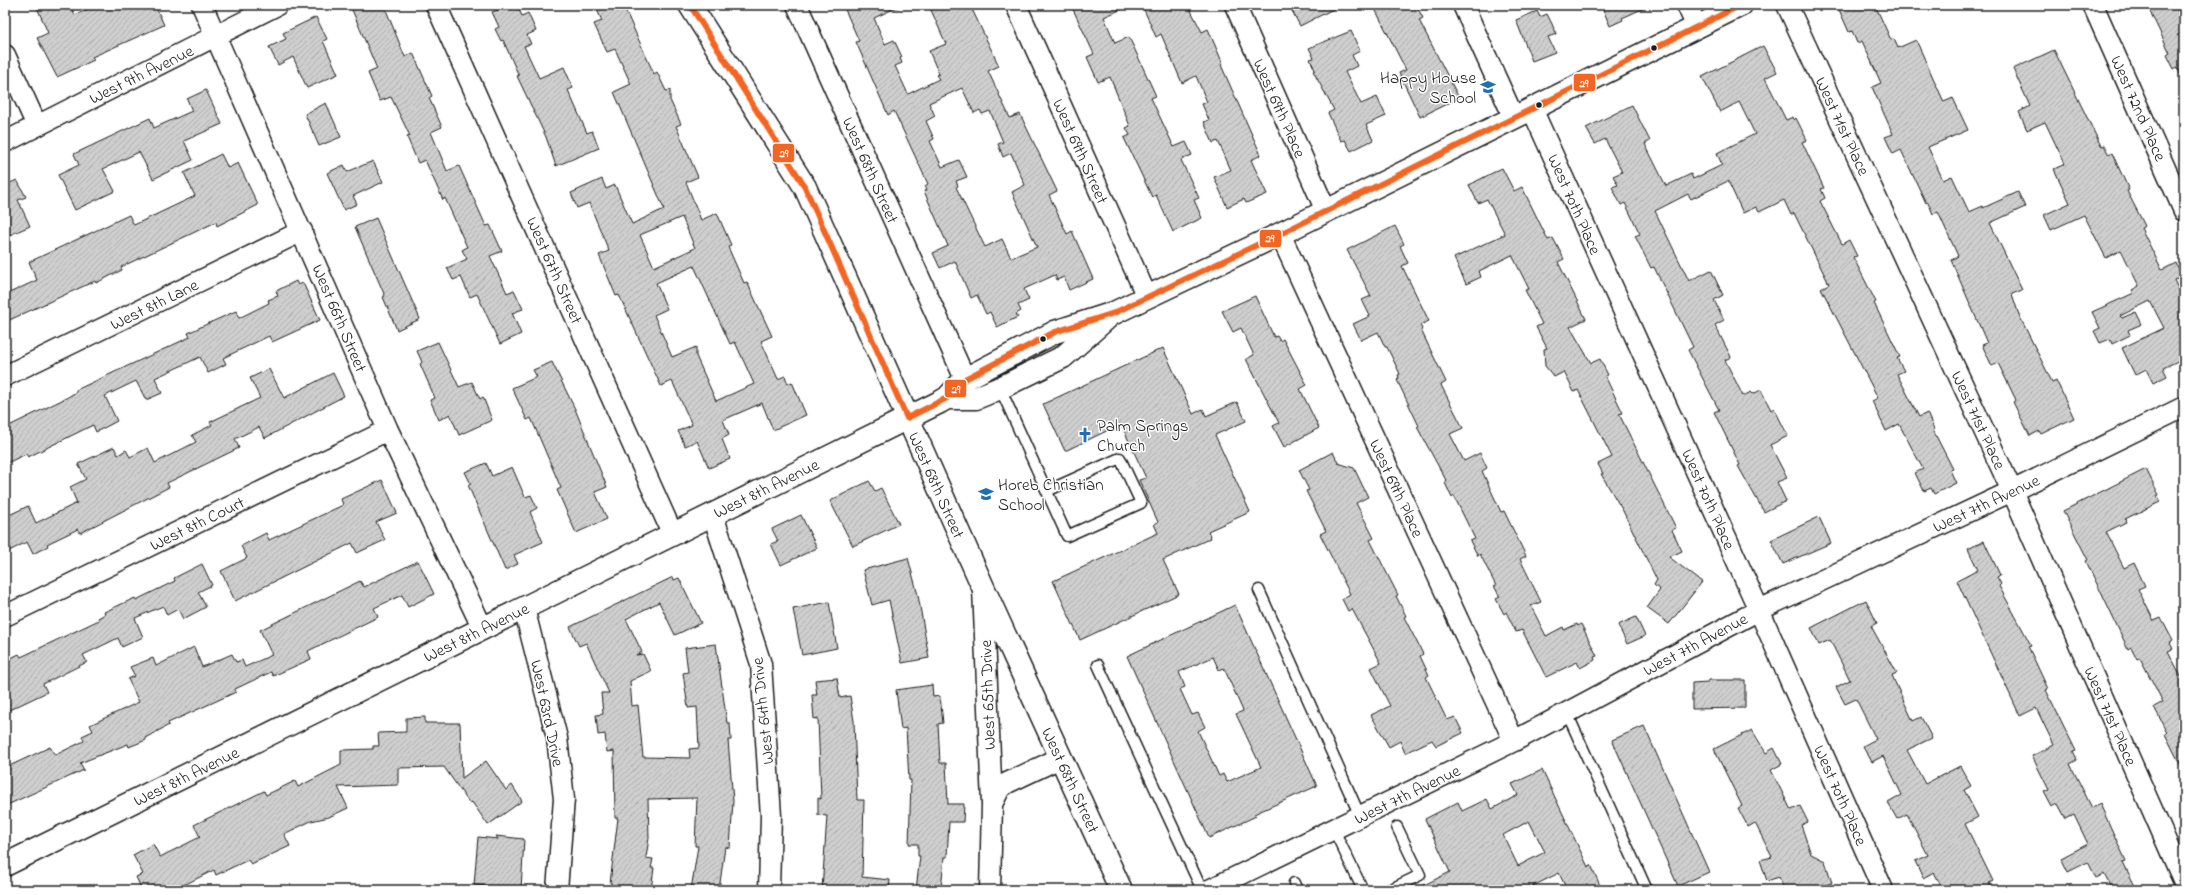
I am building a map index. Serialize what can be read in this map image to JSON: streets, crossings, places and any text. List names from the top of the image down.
{
  "streets": {
    "street": [
      "West 9th Avenue",
      "West 69th Place",
      "West 72nd Place",
      "West 71st Place",
      "West 69th Street",
      "West 68th Street",
      "West 70th Place",
      "West 67th Street",
      "West 8th Lane",
      "West 66th Street",
      "West 8th Avenue",
      "West 7th Avenue",
      "West 8th Court",
      "West 65th Drive",
      "West 64th Drive",
      "West 63rd Drive"
    ]
  },
  "crossings": [
    ["West 9th Avenue", "West 66th Street"],
    ["West 69th Place", "West 8th Avenue"],
    ["West 69th Place", "West 7th Avenue"],
    ["West 71st Place", "West 7th Avenue"],
    ["West 69th Street", "West 8th Avenue"],
    ["West 68th Street", "West 8th Avenue"],
    ["West 68th Street", "West 65th Drive"],
    ["West 70th Place", "West 8th Avenue"],
    ["West 70th Place", "West 7th Avenue"],
    ["West 67th Street", "West 8th Avenue"],
    ["West 8th Lane", "West 66th Street"],
    ["West 66th Street", "West 8th Avenue"],
    ["West 66th Street", "West 8th Court"],
    ["West 8th Avenue", "West 64th Drive"],
    ["West 8th Avenue", "West 63rd Drive"]
  ],
  "places": {
    "school or university": ["Happy House School", "Horeb Christian School"],
    "church": ["Palm Springs Church"]
  },
  "lines": ["transit line 29"]
}
